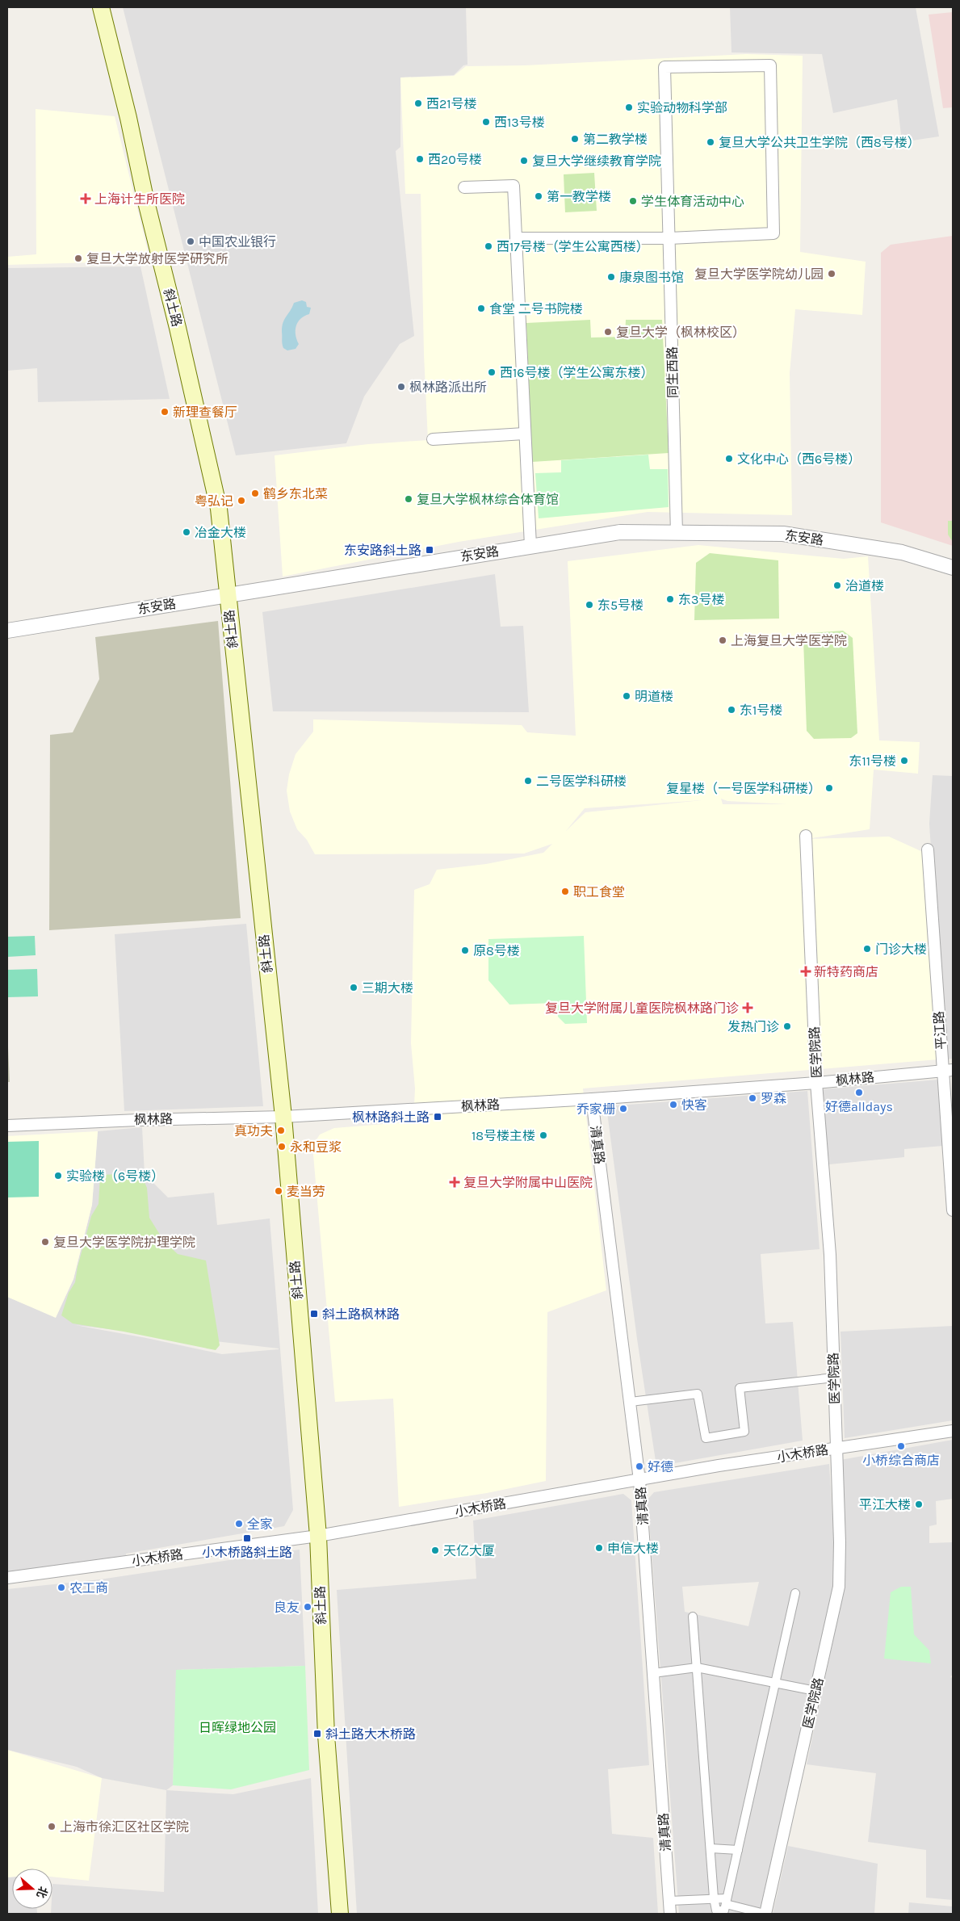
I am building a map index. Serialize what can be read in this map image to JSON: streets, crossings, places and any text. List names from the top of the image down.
{
  "streets": {
    "main road": ["斜土路"],
    "street": [
      "同生西路",
      "东安路",
      "平江路",
      "医学院路",
      "枫林路",
      "清真路",
      "小木桥路"
    ]
  },
  "crossings": [
    ["斜土路", "东安路"],
    ["斜土路", "枫林路"],
    ["斜土路", "小木桥路"],
    ["同生西路", "东安路"],
    ["平江路", "枫林路"],
    ["医学院路", "枫林路"],
    ["医学院路", "小木桥路"],
    ["枫林路", "清真路"],
    ["清真路", "小木桥路"]
  ],
  "parks": ["日晖绿地公园"],
  "places": {
    "other": [
      "西21号楼",
      "实验动物科学部",
      "西13号楼",
      "第二教学楼",
      "复旦大学公共卫生学院（西8号楼）",
      "西20号楼",
      "复旦大学继续教育学院",
      "第一教学楼",
      "学生体育活动中心",
      "中国农业银行",
      "西17号楼（学生公寓西楼）",
      "复旦大学放射医学研究所",
      "复旦大学医学院幼儿园",
      "康泉图书馆",
      "食堂 二号书院楼",
      "复旦大学（枫林校区）",
      "西16号楼（学生公寓东楼）",
      "枫林路派出所",
      "新理查餐厅",
      "文化中心（西6号楼）",
      "鹤乡东北菜",
      "复旦大学枫林综合体育馆",
      "粤弘记",
      "冶金大楼",
      "治道楼",
      "东3号楼",
      "东5号楼",
      "上海复旦大学医学院",
      "明道楼",
      "东1号楼",
      "东11号楼",
      "二号医学科研楼",
      "复星楼（一号医学科研楼）",
      "职工食堂",
      "门诊大楼",
      "原8号楼",
      "三期大楼",
      "发热门诊",
      "好德alldays",
      "罗森",
      "快客",
      "乔家栅",
      "真功夫",
      "18号楼主楼",
      "永和豆浆",
      "实验楼（6号楼）",
      "麦当劳",
      "复旦大学医学院护理学院",
      "小桥综合商店",
      "好德",
      "平江大楼",
      "全家",
      "申信大楼",
      "天亿大厦",
      "农工商",
      "良友",
      "上海市徐汇区社区学院"
    ],
    "health": [
      "上海计生所医院",
      "新特药商店",
      "复旦大学附属儿童医院枫林路门诊",
      "复旦大学附属中山医院"
    ],
    "transit": [
      "东安路斜土路",
      "枫林路斜土路",
      "斜土路枫林路",
      "小木桥路斜土路",
      "斜土路大木桥路"
    ]
  },
  "north": "right"
}
